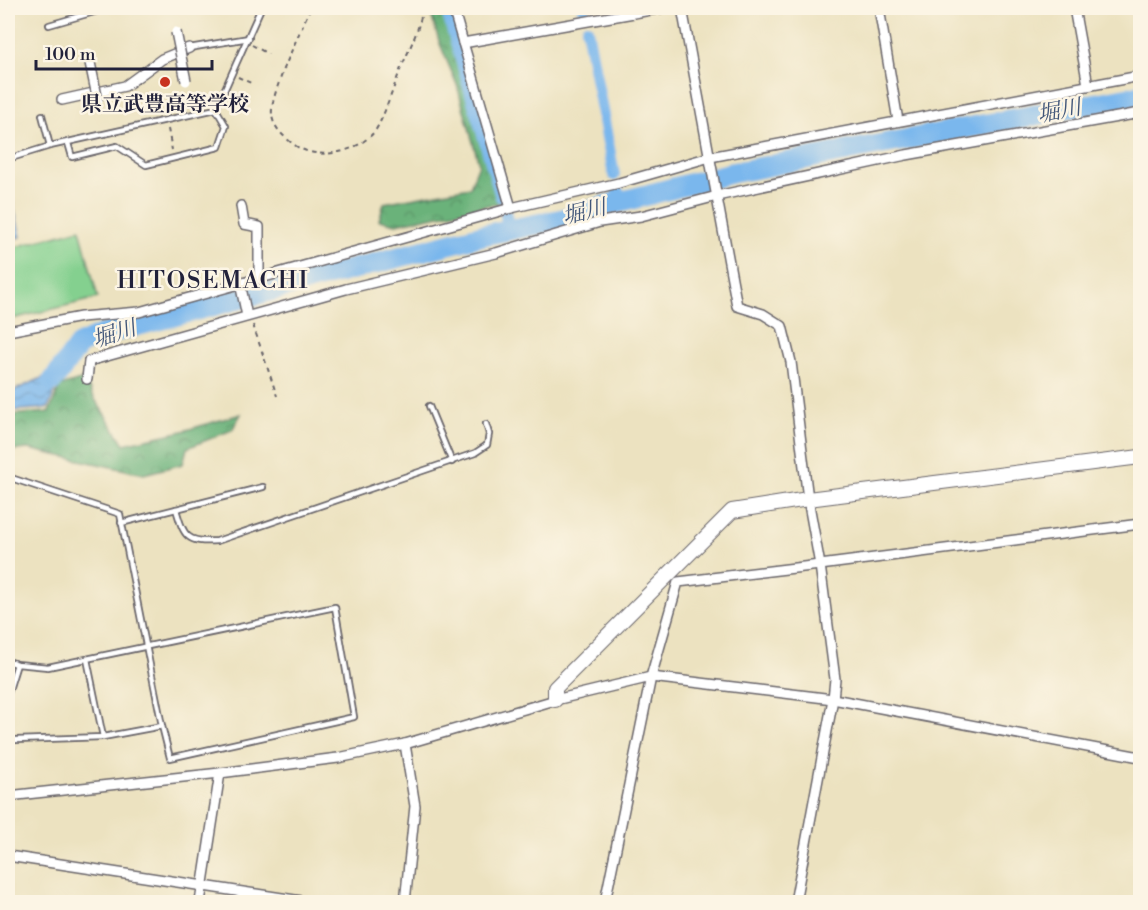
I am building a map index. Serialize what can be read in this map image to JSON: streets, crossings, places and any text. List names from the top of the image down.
{
  "districts": ["HITOSEMACHI"],
  "water": ["堀川"],
  "places": ["県立武豊高等学校"],
  "scale_bar": "100 m"
}
